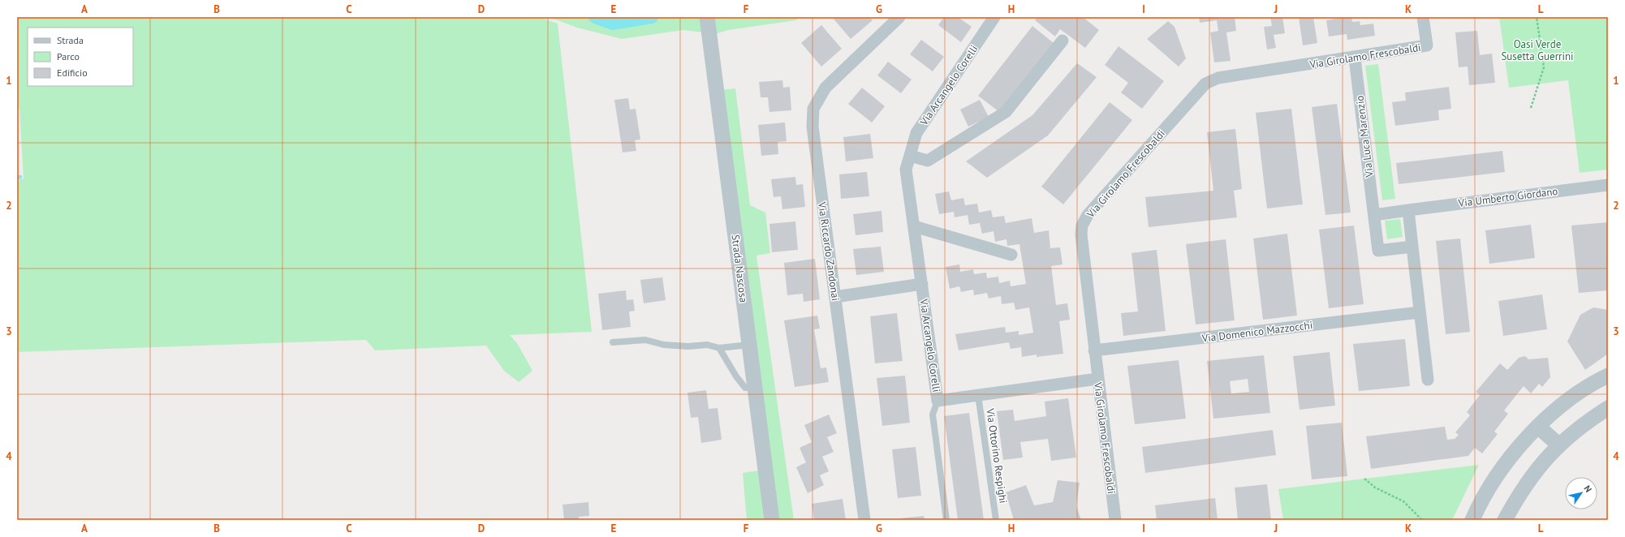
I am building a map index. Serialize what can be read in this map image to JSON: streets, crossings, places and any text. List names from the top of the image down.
{
  "streets": {
    "street": [
      "Via Girolamo Frescobaldi",
      "Via Arcangelo Corelli",
      "Via Luca Marenzio",
      "Via Umberto Giordano",
      "Via Riccardo Zandonai",
      "Strada Nascosa",
      "Via Domenico Mazzocchi"
    ],
    "lane": ["Via Ottorino Respighi"]
  },
  "crossings": [
    ["Via Girolamo Frescobaldi", "Via Arcangelo Corelli"],
    ["Via Girolamo Frescobaldi", "Via Luca Marenzio"],
    ["Via Girolamo Frescobaldi", "Via Domenico Mazzocchi"],
    ["Via Arcangelo Corelli", "Via Ottorino Respighi"]
  ],
  "parks": ["Oasi Verde Susetta Guerrini"],
  "legend": ["Strada", "Parco", "Edificio"],
  "north": "top right",
  "grid": {
    "columns": [
      "A",
      "B",
      "C",
      "D",
      "E",
      "F",
      "G",
      "H",
      "I",
      "J",
      "K",
      "L"
    ],
    "rows": [
      "1",
      "2",
      "3",
      "4"
    ]
  }
}
